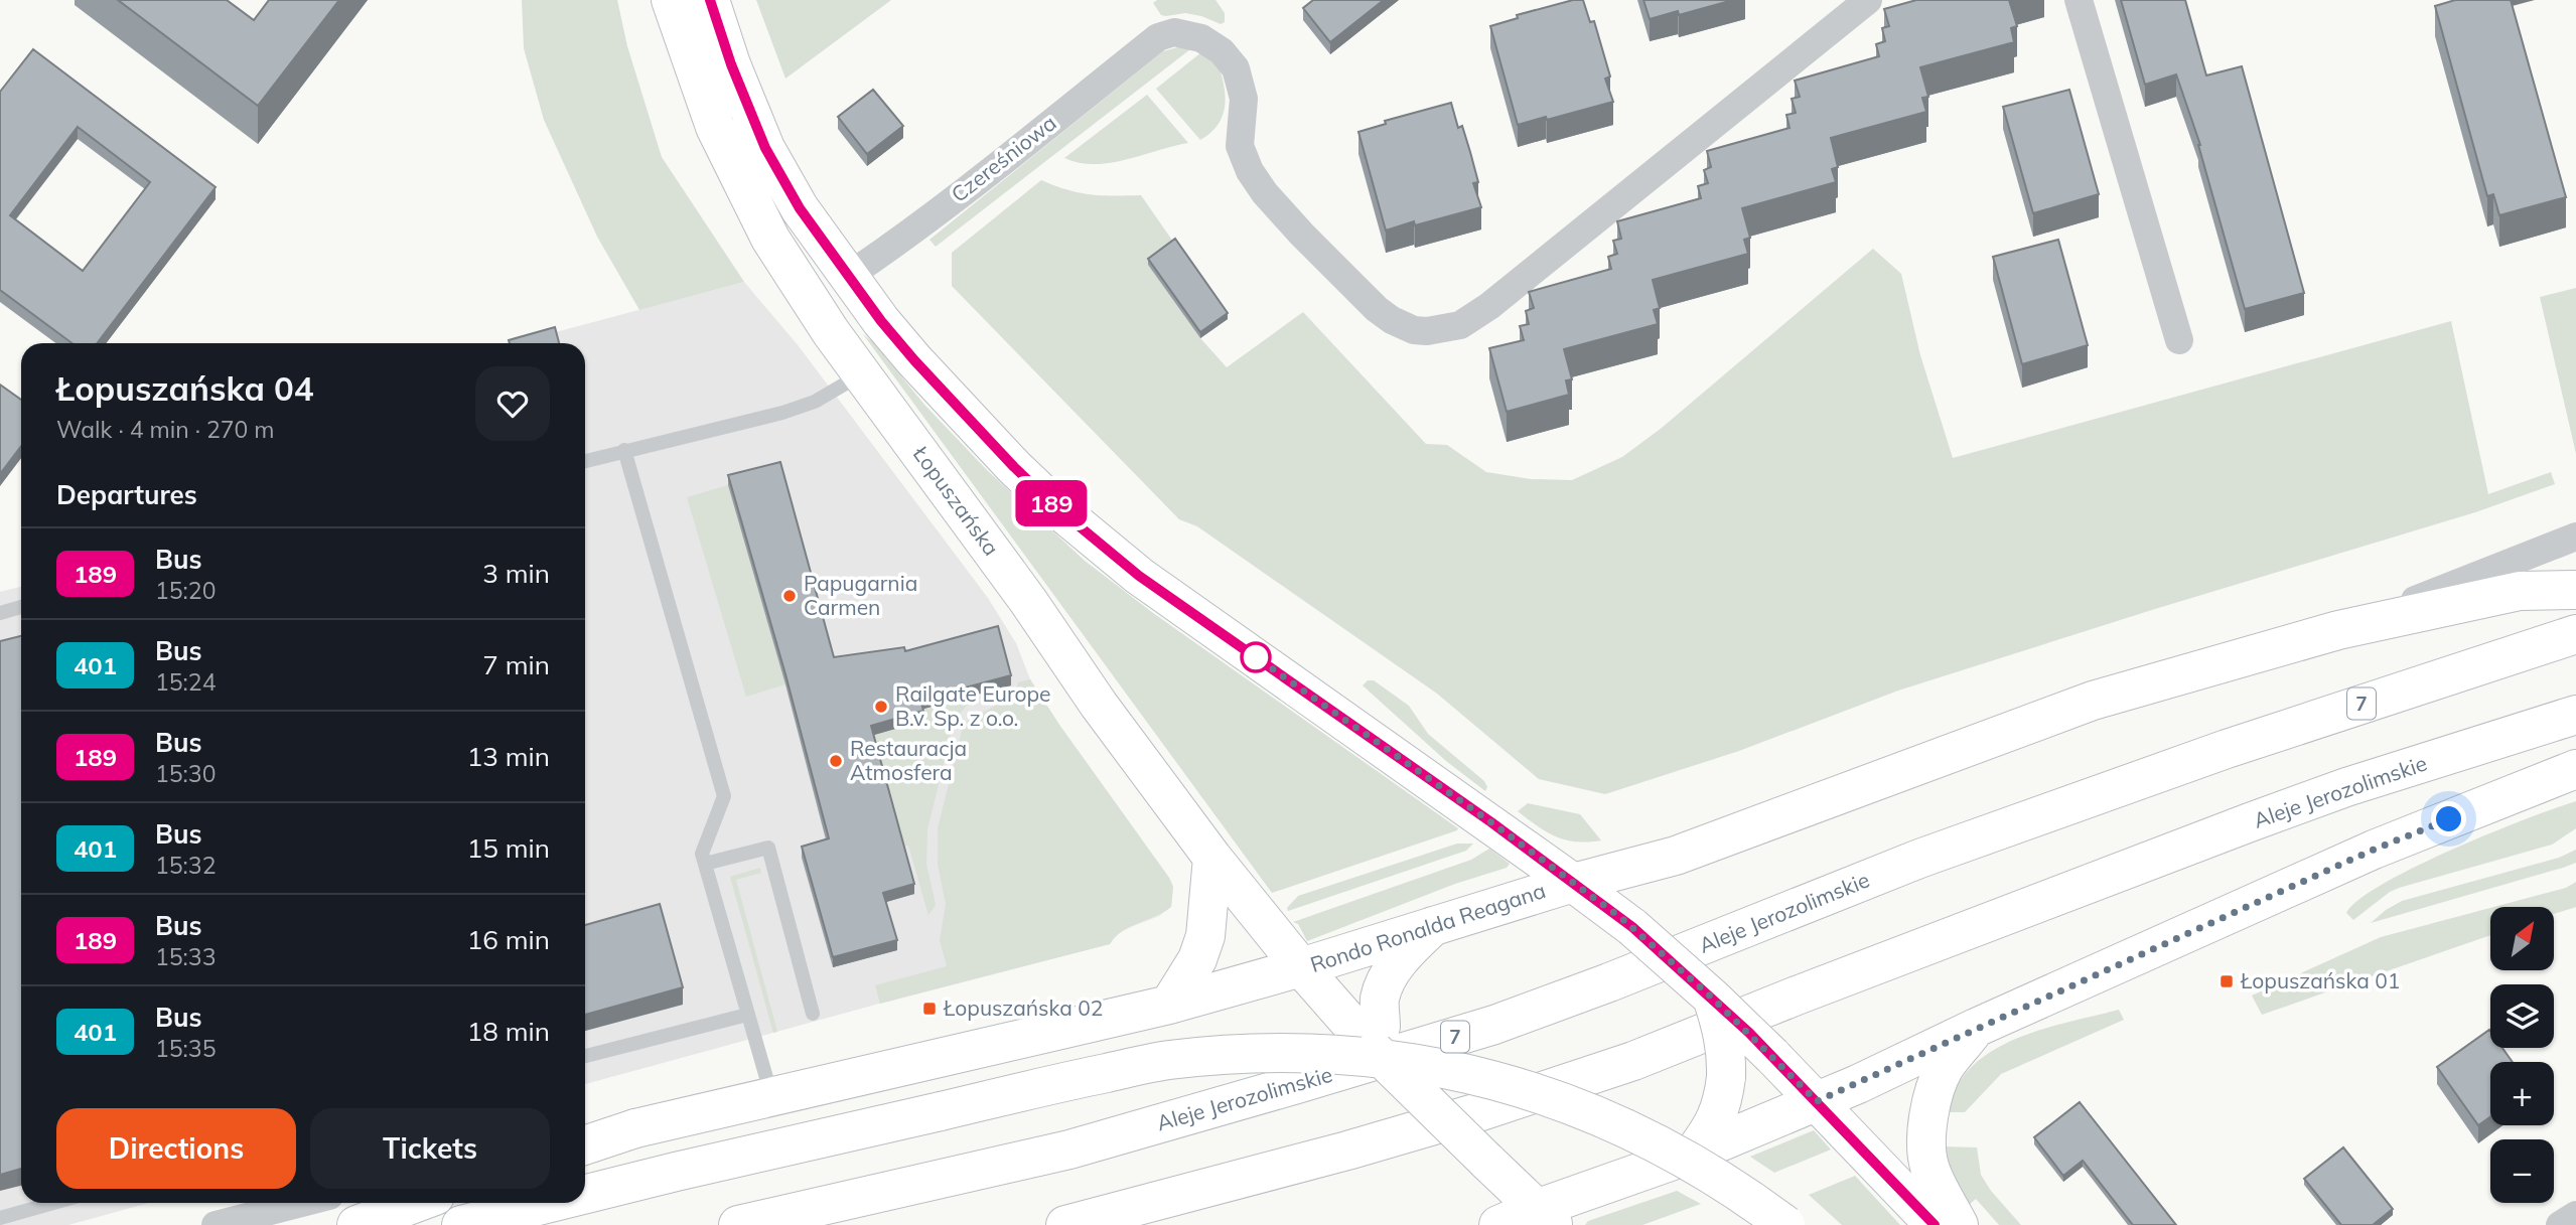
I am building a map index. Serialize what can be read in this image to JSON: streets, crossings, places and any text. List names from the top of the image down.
{
  "streets": {
    "main road": [
      "Łopuszańska",
      "7",
      "Aleje Jerozolimskie",
      "Rondo Ronalda Reagana"
    ],
    "street": ["Czereśniowa"]
  },
  "crossings": [
    ["Łopuszańska", "Rondo Ronalda Reagana"]
  ],
  "places": {
    "other": ["Papugarnia Carmen", "Railgate Europe B.v. Sp. z o.o.", "Restauracja Atmosfera"],
    "transit": ["Łopuszańska 01", "Łopuszańska 02"]
  },
  "lines": ["bus line 189"],
  "north": "top right",
  "page": {
    "on_map": "189",
    "heading": [
      ["Łopuszańska 04", "Walk · 4 min · 270 m"],
      "Departures"
    ],
    "list": [
      {
        "mark": "189",
        "name": "Bus",
        "note": "15:20",
        "value": "3 min"
      },
      {
        "mark": "401",
        "name": "Bus",
        "note": "15:24",
        "value": "7 min"
      },
      {
        "mark": "189",
        "name": "Bus",
        "note": "15:30",
        "value": "13 min"
      },
      {
        "mark": "401",
        "name": "Bus",
        "note": "15:32",
        "value": "15 min"
      },
      {
        "mark": "189",
        "name": "Bus",
        "note": "15:33",
        "value": "16 min"
      },
      {
        "mark": "401",
        "name": "Bus",
        "note": "15:35",
        "value": "18 min"
      }
    ],
    "map_buttons": ["+", "−"],
    "buttons": ["Directions", "Tickets"]
  }
}
